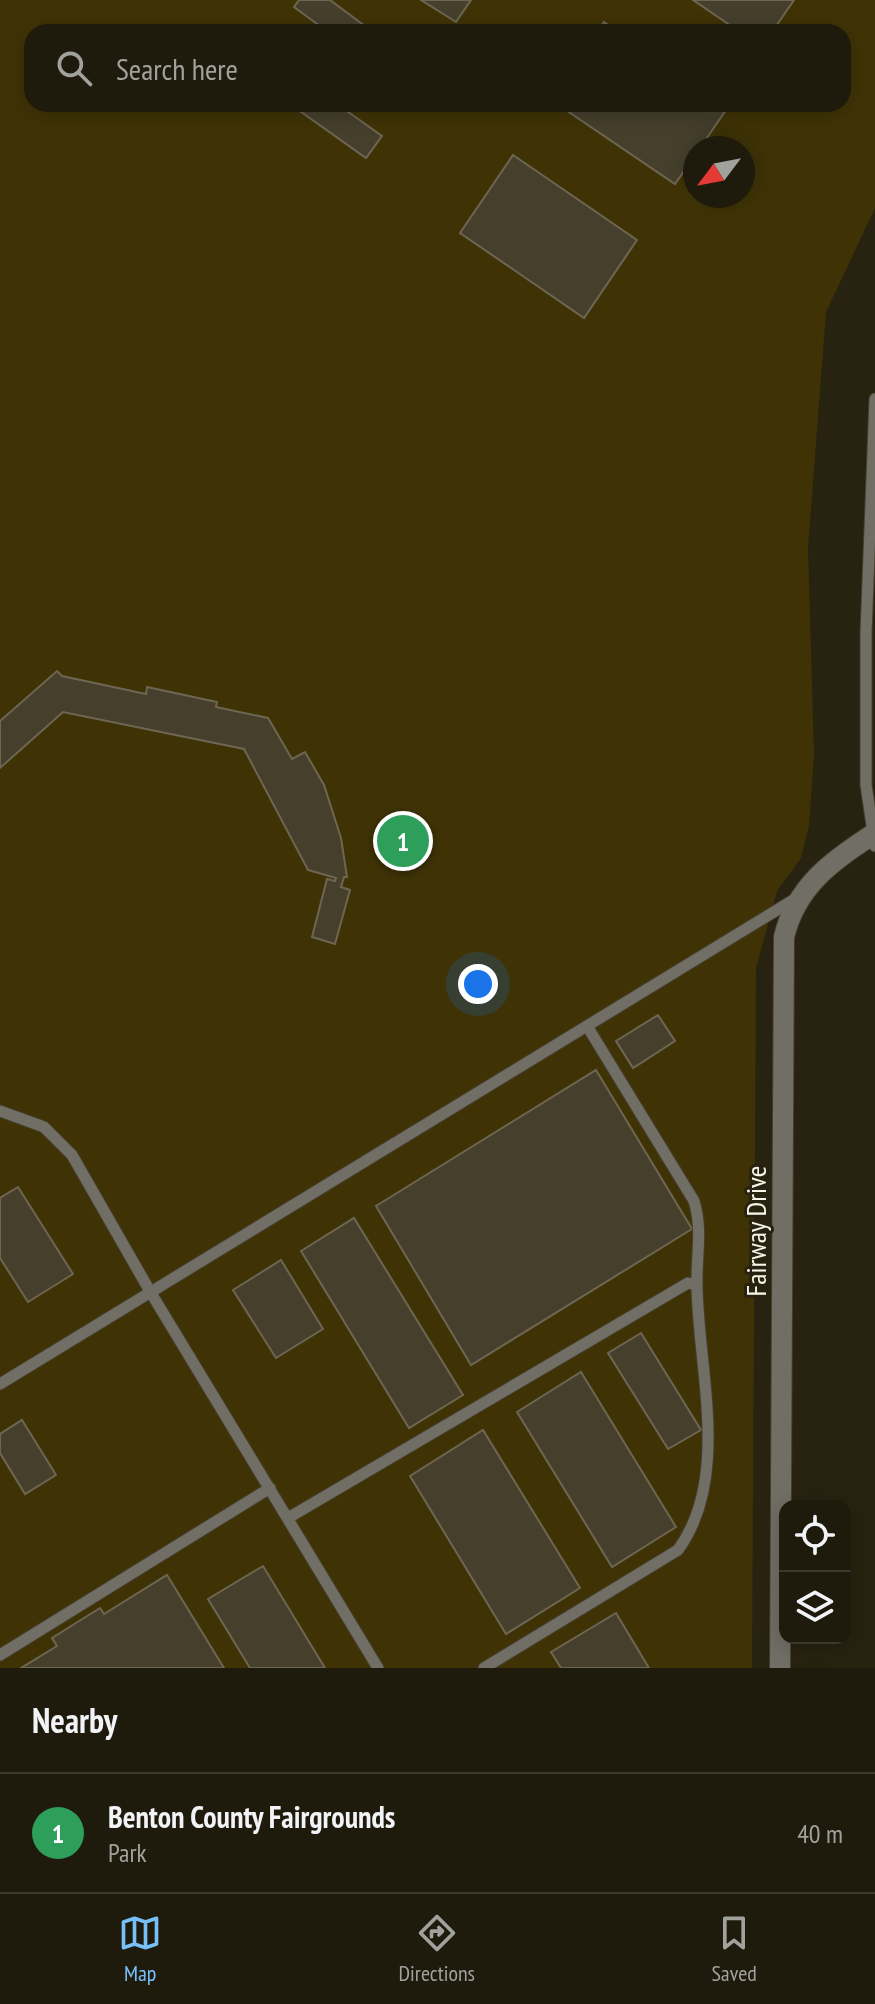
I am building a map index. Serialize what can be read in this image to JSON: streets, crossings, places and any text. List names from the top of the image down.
{
  "streets": {
    "street": ["Fairway Drive"]
  },
  "north": "bottom left",
  "page": {
    "search": "Search here",
    "pins": "1",
    "heading": "Nearby",
    "list": [
      {
        "mark": "1",
        "name": "Benton County Fairgrounds",
        "note": "Park",
        "value": "40 m"
      }
    ],
    "nav": ["Map", "Directions", "Saved"]
  }
}
